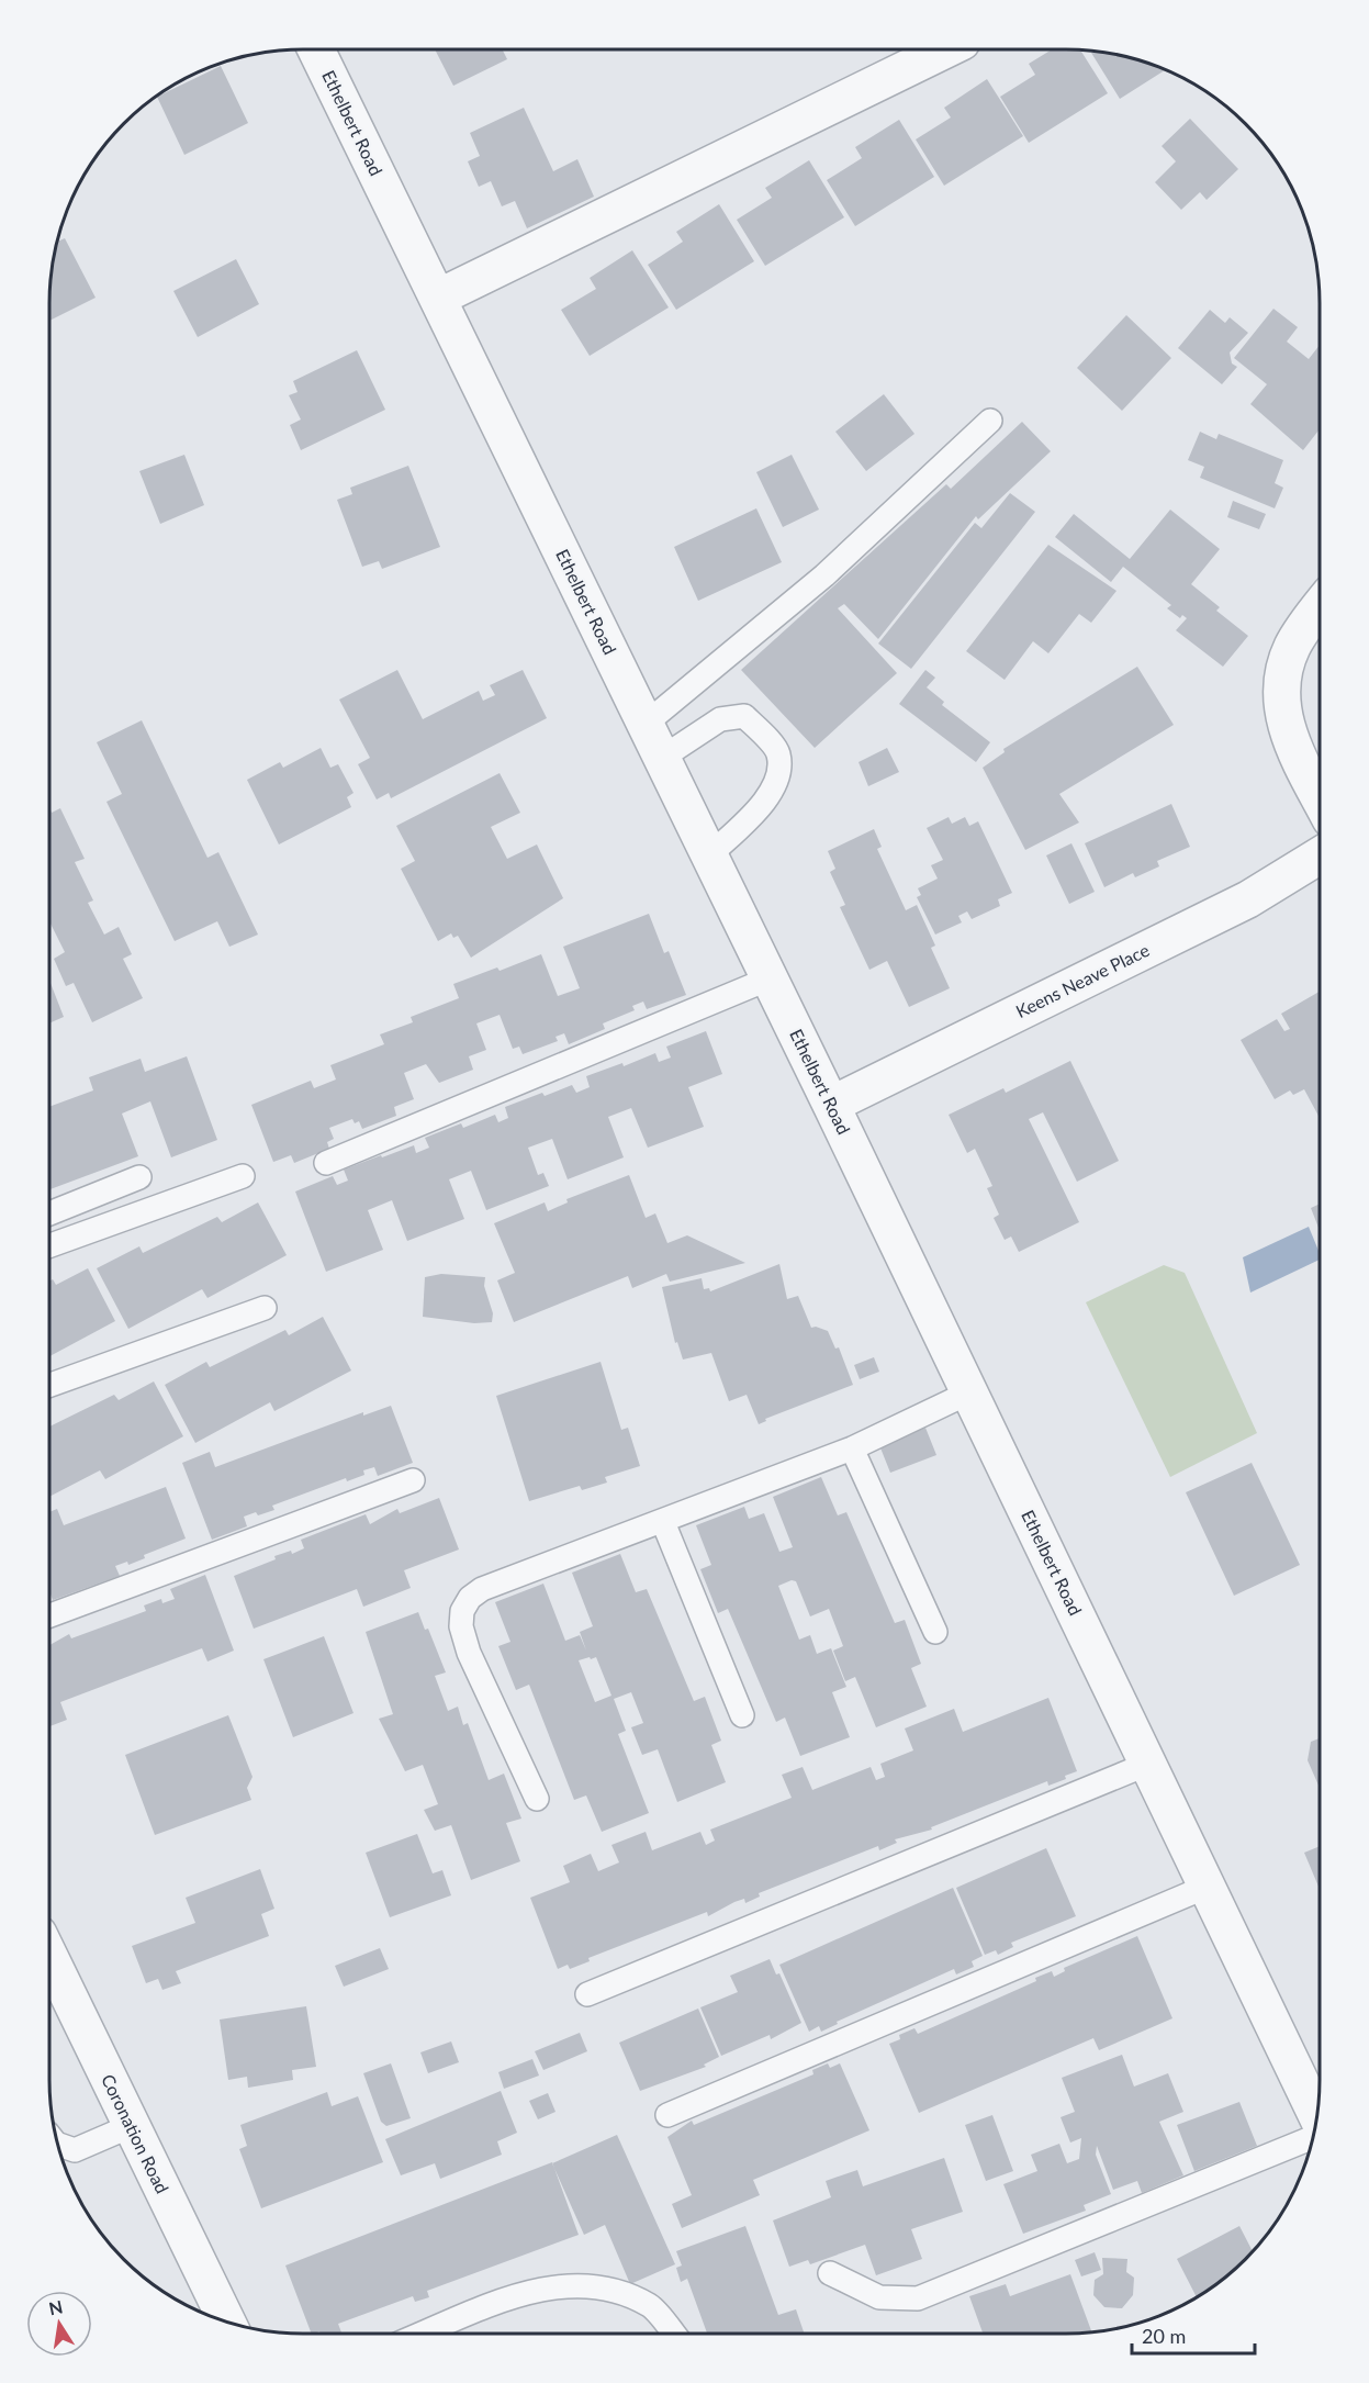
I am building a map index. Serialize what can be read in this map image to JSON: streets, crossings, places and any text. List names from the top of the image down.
{
  "streets": {
    "street": ["Ethelbert Road", "Keens Neave Place", "Coronation Road"]
  },
  "crossings": [
    ["Ethelbert Road", "Keens Neave Place"]
  ],
  "scale_bar": "20 m",
  "north": "top"
}
